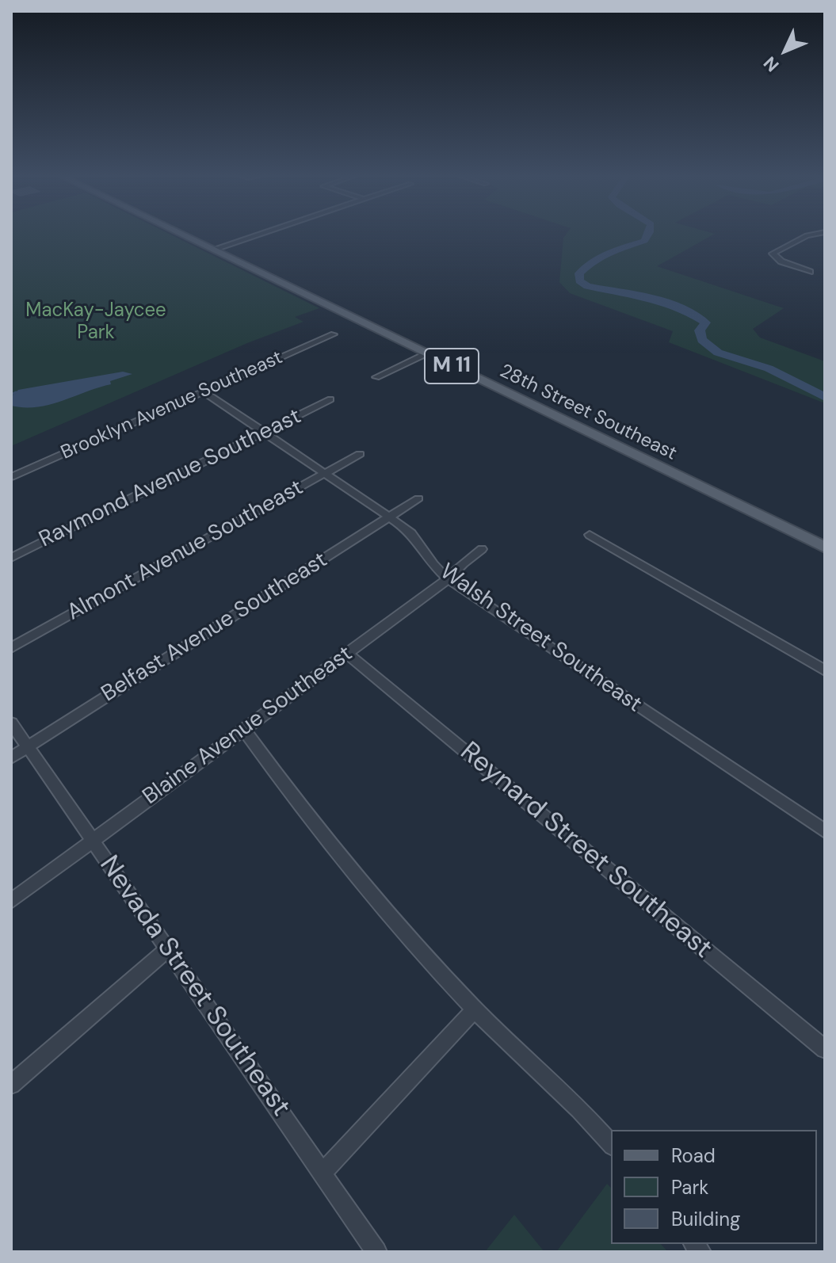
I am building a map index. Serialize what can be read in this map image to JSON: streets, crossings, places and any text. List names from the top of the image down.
{
  "streets": {
    "main road": ["M 11", "28th Street Southeast"],
    "street": [
      "Brooklyn Avenue Southeast",
      "Raymond Avenue Southeast",
      "Almont Avenue Southeast",
      "Belfast Avenue Southeast",
      "Walsh Street Southeast",
      "Blaine Avenue Southeast",
      "Reynard Street Southeast",
      "Nevada Street Southeast"
    ]
  },
  "crossings": [
    ["Brooklyn Avenue Southeast", "Walsh Street Southeast"],
    ["Raymond Avenue Southeast", "Walsh Street Southeast"],
    ["Almont Avenue Southeast", "Walsh Street Southeast"],
    ["Belfast Avenue Southeast", "Walsh Street Southeast"],
    ["Belfast Avenue Southeast", "Nevada Street Southeast"],
    ["Walsh Street Southeast", "Blaine Avenue Southeast"],
    ["Blaine Avenue Southeast", "Reynard Street Southeast"],
    ["Blaine Avenue Southeast", "Nevada Street Southeast"]
  ],
  "parks": ["MacKay-Jaycee Park"],
  "legend": ["Road", "Park", "Building"],
  "north": "bottom left"
}
